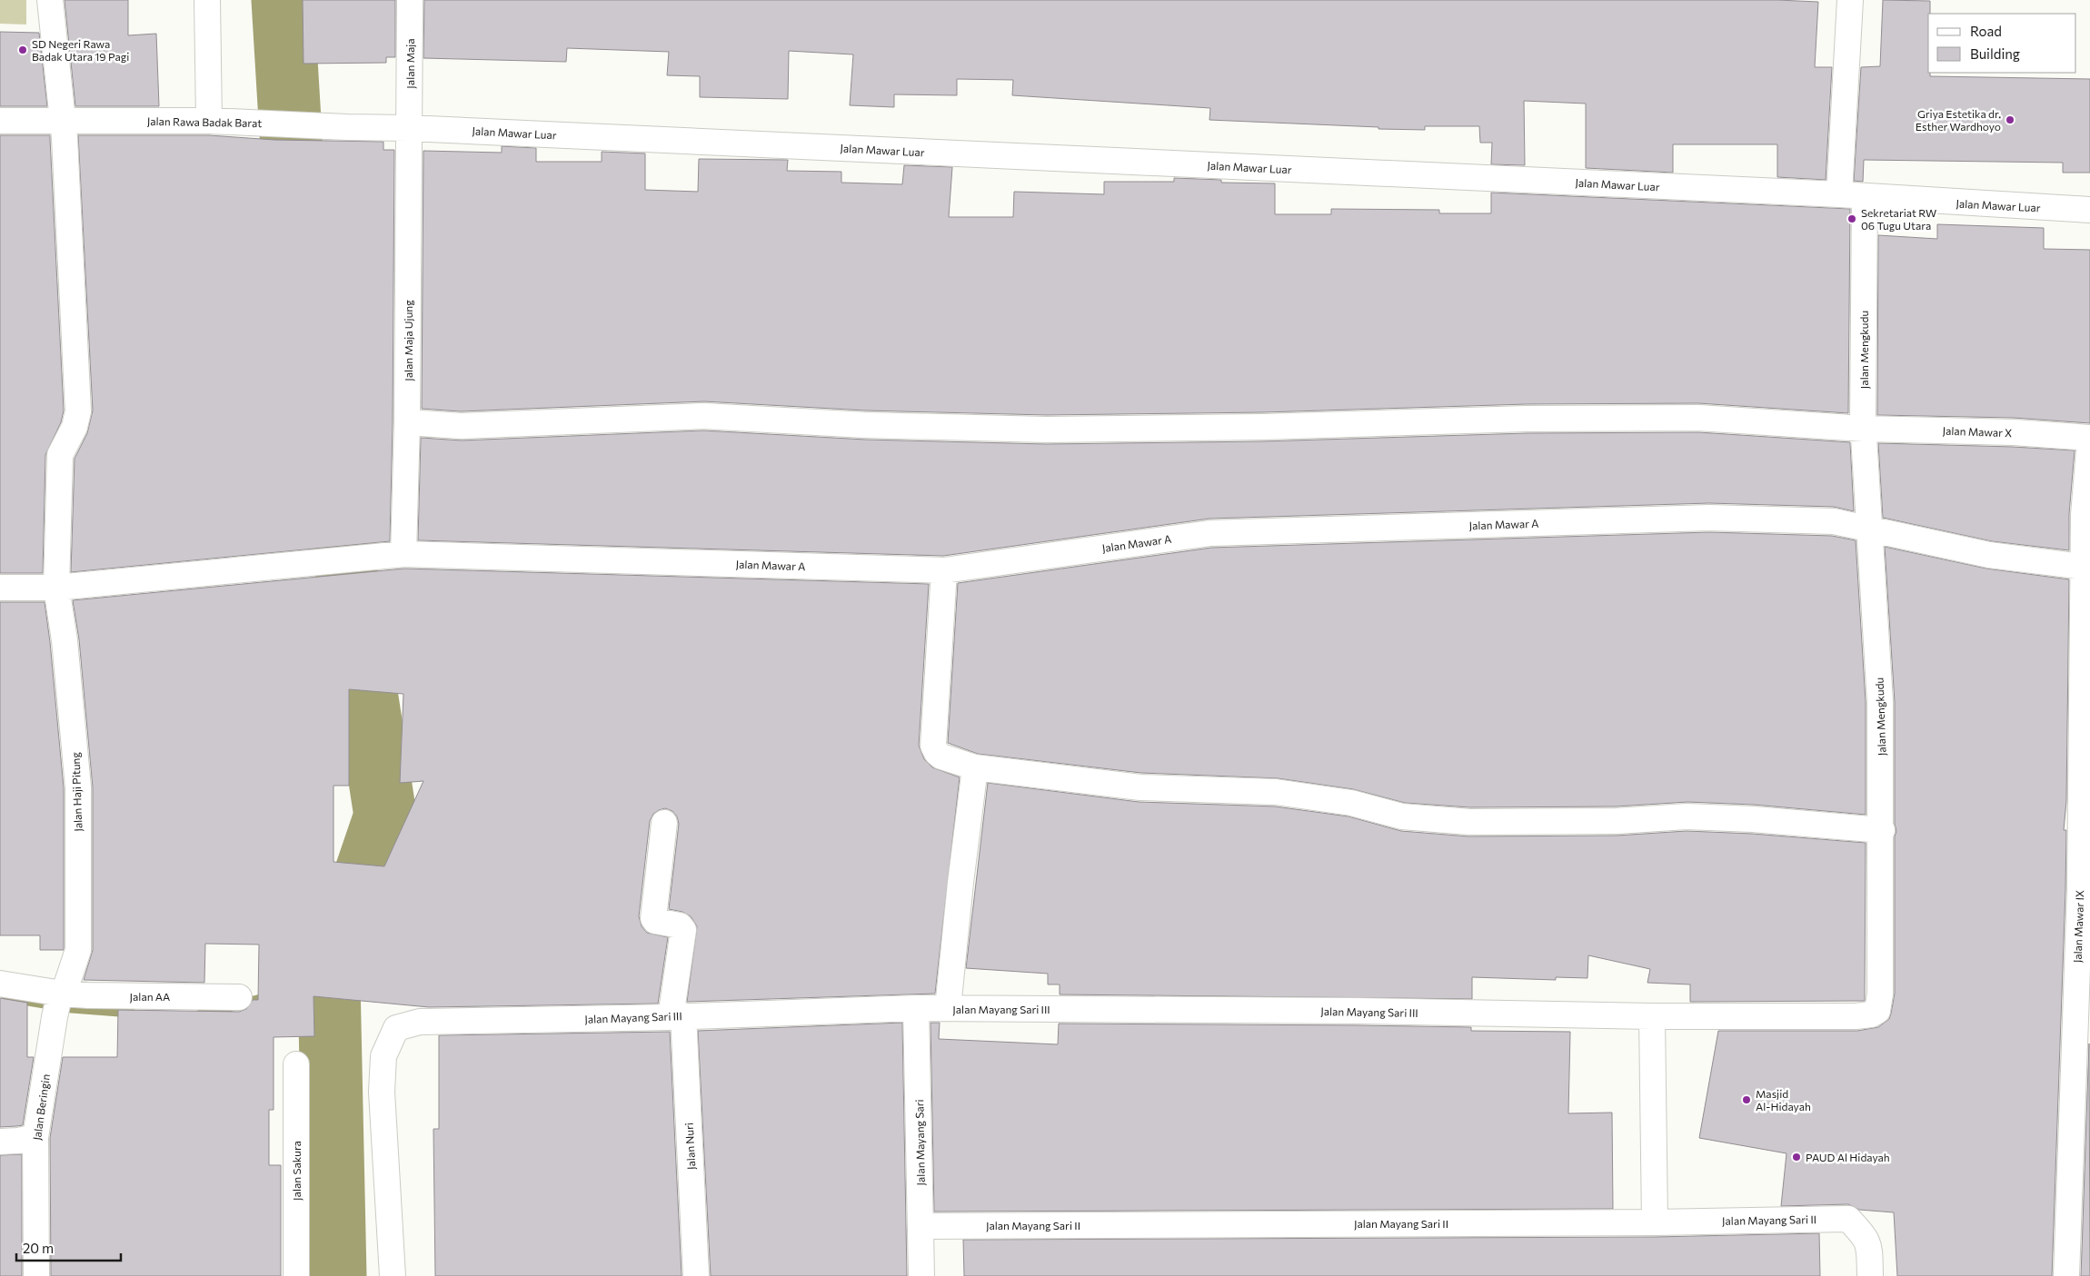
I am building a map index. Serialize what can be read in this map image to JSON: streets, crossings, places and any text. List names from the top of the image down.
{
  "streets": {
    "street": [
      "Jalan Maja",
      "Jalan Rawa Badak Barat",
      "Jalan Mawar Luar",
      "Jalan Maja Ujung",
      "Jalan Mengkudu",
      "Jalan Mawar X",
      "Jalan Mawar A",
      "Jalan Haji Pitung",
      "Jalan Mawar IX",
      "Jalan AA",
      "Jalan Mayang Sari III",
      "Jalan Beringin",
      "Jalan Mayang Sari",
      "Jalan Nuri",
      "Jalan Sakura",
      "Jalan Mayang Sari II"
    ]
  },
  "crossings": [
    ["Jalan Maja", "Jalan Rawa Badak Barat"],
    ["Jalan Maja", "Jalan Mawar Luar"],
    ["Jalan Maja", "Jalan Maja Ujung"],
    ["Jalan Rawa Badak Barat", "Jalan Mawar Luar"],
    ["Jalan Rawa Badak Barat", "Jalan Maja Ujung"],
    ["Jalan Rawa Badak Barat", "Jalan Haji Pitung"],
    ["Jalan Mawar Luar", "Jalan Maja Ujung"],
    ["Jalan Mawar Luar", "Jalan Mengkudu"],
    ["Jalan Maja Ujung", "Jalan Mawar X"],
    ["Jalan Maja Ujung", "Jalan Mawar A"],
    ["Jalan Mengkudu", "Jalan Mawar X"],
    ["Jalan Mengkudu", "Jalan Mawar A"],
    ["Jalan Mengkudu", "Jalan Mayang Sari III"],
    ["Jalan Mawar X", "Jalan Mawar IX"],
    ["Jalan Mawar A", "Jalan Haji Pitung"],
    ["Jalan Mawar A", "Jalan Mawar IX"],
    ["Jalan Haji Pitung", "Jalan AA"],
    ["Jalan Haji Pitung", "Jalan Beringin"],
    ["Jalan AA", "Jalan Beringin"],
    ["Jalan Mayang Sari III", "Jalan Mayang Sari"],
    ["Jalan Mayang Sari III", "Jalan Nuri"],
    ["Jalan Mayang Sari", "Jalan Mayang Sari II"]
  ],
  "places": [
    "SD Negeri Rawa Badak Utara 19 Pagi",
    "Griya Estetika dr. Esther Wardhoyo",
    "Sekretariat RW 06 Tugu Utara",
    "Masjid Al-Hidayah",
    "PAUD Al Hidayah"
  ],
  "legend": ["Road", "Building"],
  "scale_bar": "20 m"
}
